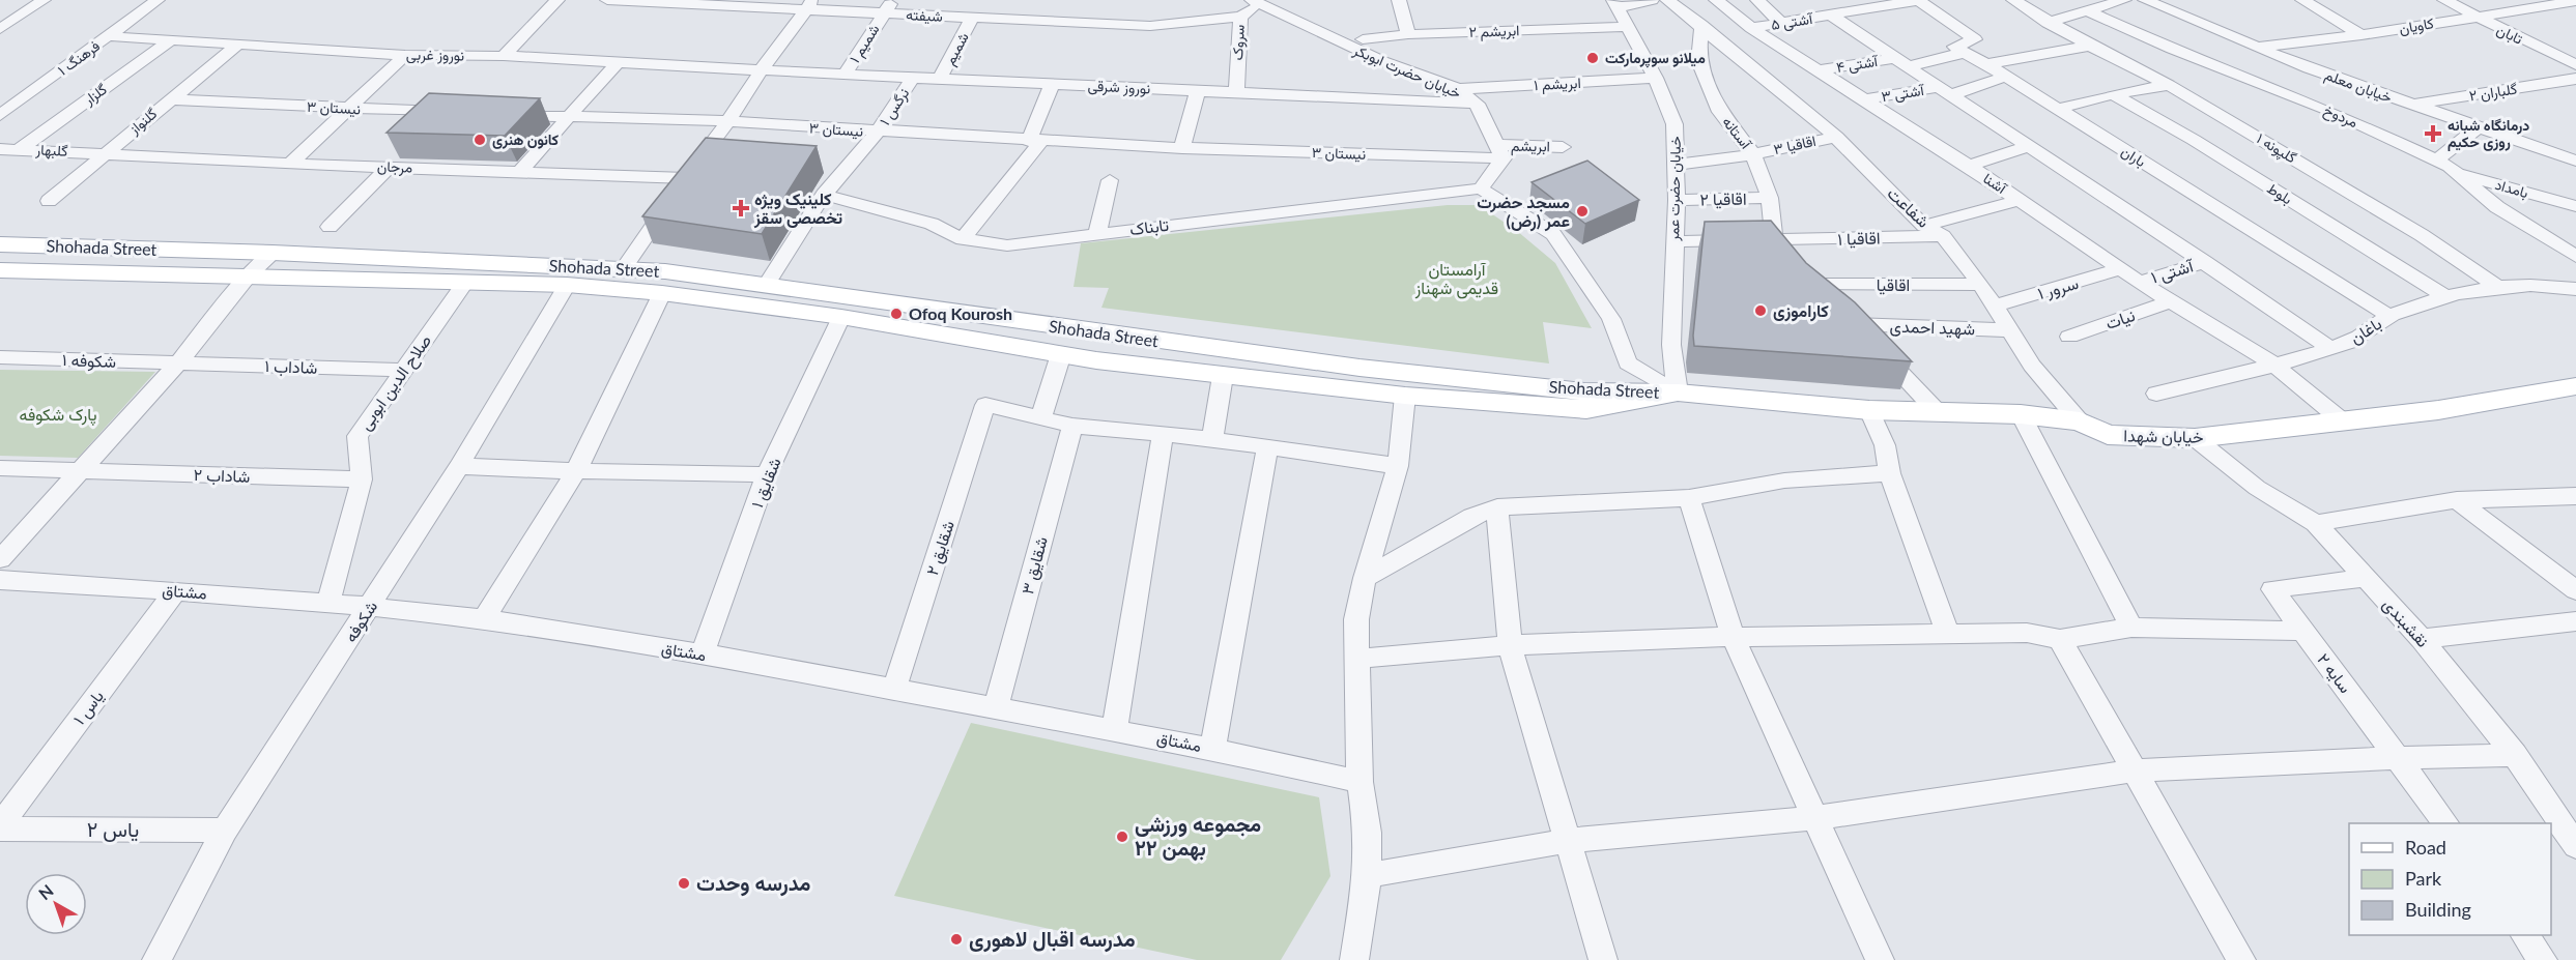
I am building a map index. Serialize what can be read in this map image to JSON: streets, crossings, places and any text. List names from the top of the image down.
{
  "streets": {
    "main road": ["Shohada Street", "خیابان شهدا"],
    "street": [
      "شیفته",
      "آشتی ۵",
      "کاویان",
      "ابریشم ۲",
      "تابان",
      "سروک",
      "شمیم ۱",
      "شمیم",
      "نوروز غربی",
      "فرهنگ ۱",
      "آشتی ۴",
      "خیابان حضرت ابوبکر",
      "ابریشم ۱",
      "خیابان معلم",
      "نوروز شرقی",
      "گلباران ۲",
      "آشتی ۳",
      "گلزار",
      "نرگس ۱",
      "نیستان ۳",
      "مردوخ",
      "گلنواز",
      "آستانه",
      "اقاقیا ۳",
      "ابریشم",
      "گلپونه ۱",
      "گلبهار",
      "باران",
      "مرجان",
      "آشنا",
      "خیابان حضرت عمر",
      "بامداد",
      "بلوط",
      "اقاقیا ۲",
      "شفاعت",
      "تابناک",
      "اقاقیا ۱",
      "آشتی ۱",
      "اقاقیا",
      "سرور ۱",
      "نیات",
      "شهید احمدی",
      "باغان",
      "شکوفه ۱",
      "شاداب ۱",
      "صلاح الدین ابوبی",
      "شاداب ۲",
      "شقایق ۱",
      "شقایق ۲",
      "شقایق ۳",
      "مشتاق",
      "شکوفه",
      "نقشبندی",
      "سایه ۲",
      "یاس ۱",
      "یاس ۲"
    ]
  },
  "crossings": [
    ["شیفته", "سروک"],
    ["شیفته", "شمیم ۱"],
    ["شیفته", "شمیم"],
    ["آشتی ۵", "آشنا"],
    ["کاویان", "تابان"],
    ["کاویان", "خیابان معلم"],
    ["ابریشم ۲", "خیابان حضرت عمر"],
    ["سروک", "خیابان حضرت ابوبکر"],
    ["سروک", "نوروز شرقی"],
    ["شمیم ۱", "نوروز شرقی"],
    ["شمیم", "نوروز شرقی"],
    ["نوروز غربی", "فرهنگ ۱"],
    ["نوروز غربی", "نوروز شرقی"],
    ["نوروز غربی", "گلزار"],
    ["نوروز غربی", "گلنواز"],
    ["آشتی ۴", "باران"],
    ["آشتی ۴", "آشنا"],
    ["خیابان حضرت ابوبکر", "ابریشم ۱"],
    ["خیابان حضرت ابوبکر", "نوروز شرقی"],
    ["خیابان حضرت ابوبکر", "نیستان ۳"],
    ["خیابان حضرت ابوبکر", "ابریشم"],
    ["ابریشم ۱", "خیابان حضرت عمر"],
    ["خیابان معلم", "گلباران ۲"],
    ["نوروز شرقی", "نرگس ۱"],
    ["آشتی ۳", "باران"],
    ["آشتی ۳", "آشنا"],
    ["گلزار", "گلبهار"],
    ["نرگس ۱", "نیستان ۳"],
    ["نرگس ۱", "تابناک"],
    ["نرگس ۱", "Shohada Street"],
    ["نیستان ۳", "گلنواز"],
    ["نیستان ۳", "ابریشم"],
    ["مردوخ", "بامداد"],
    ["گلنواز", "گلبهار"],
    ["گلنواز", "مرجان"],
    ["آستانه", "اقاقیا ۳"],
    ["آستانه", "اقاقیا ۲"],
    ["آستانه", "شفاعت"],
    ["آستانه", "اقاقیا ۱"],
    ["اقاقیا ۳", "خیابان حضرت عمر"],
    ["اقاقیا ۳", "شفاعت"],
    ["گلپونه ۱", "باغان"],
    ["گلبهار", "مرجان"],
    ["باران", "باغان"],
    ["آشنا", "آشتی ۱"],
    ["آشنا", "سرور ۱"],
    ["آشنا", "نیات"],
    ["آشنا", "باغان"],
    ["آشنا", "خیابان شهدا"],
    ["خیابان حضرت عمر", "اقاقیا ۲"],
    ["خیابان حضرت عمر", "اقاقیا ۱"],
    ["خیابان حضرت عمر", "Shohada Street"],
    ["خیابان حضرت عمر", "خیابان شهدا"],
    ["بلوط", "باغان"],
    ["شفاعت", "اقاقیا ۱"],
    ["شفاعت", "اقاقیا"],
    ["شفاعت", "سرور ۱"],
    ["شفاعت", "شهید احمدی"],
    ["شفاعت", "خیابان شهدا"],
    ["Shohada Street", "صلاح الدین ابوبی"],
    ["Shohada Street", "خیابان شهدا"],
    ["Shohada Street", "شقایق ۱"],
    ["Shohada Street", "شکوفه"],
    ["شکوفه ۱", "شاداب ۱"],
    ["شاداب ۱", "صلاح الدین ابوبی"],
    ["صلاح الدین ابوبی", "شاداب ۲"],
    ["صلاح الدین ابوبی", "مشتاق"],
    ["خیابان شهدا", "نقشبندی"],
    ["شقایق ۱", "مشتاق"],
    ["شقایق ۲", "مشتاق"],
    ["شقایق ۳", "مشتاق"],
    ["مشتاق", "شکوفه"],
    ["مشتاق", "یاس ۱"],
    ["شکوفه", "یاس ۲"],
    ["نقشبندی", "سایه ۲"],
    ["یاس ۱", "یاس ۲"]
  ],
  "parks": ["آرامستان قدیمی شهناز", "پارک شکوفه"],
  "places": {
    "other": [
      "میلانو سوپرمارکت",
      "کانون هنری",
      "مسجد حضرت عمر (رض)",
      "کاراموزی",
      "Ofoq Kourosh",
      "مجموعه ورزشی ۲۲ بهمن",
      "مدرسه وحدت",
      "مدرسه اقبال لاهوری"
    ],
    "health": ["درمانگاه شبانه روزی حکیم", "کلینیک ویژه تخصصی سقز"]
  },
  "legend": ["Road", "Park", "Building"],
  "north": "top left"
}
